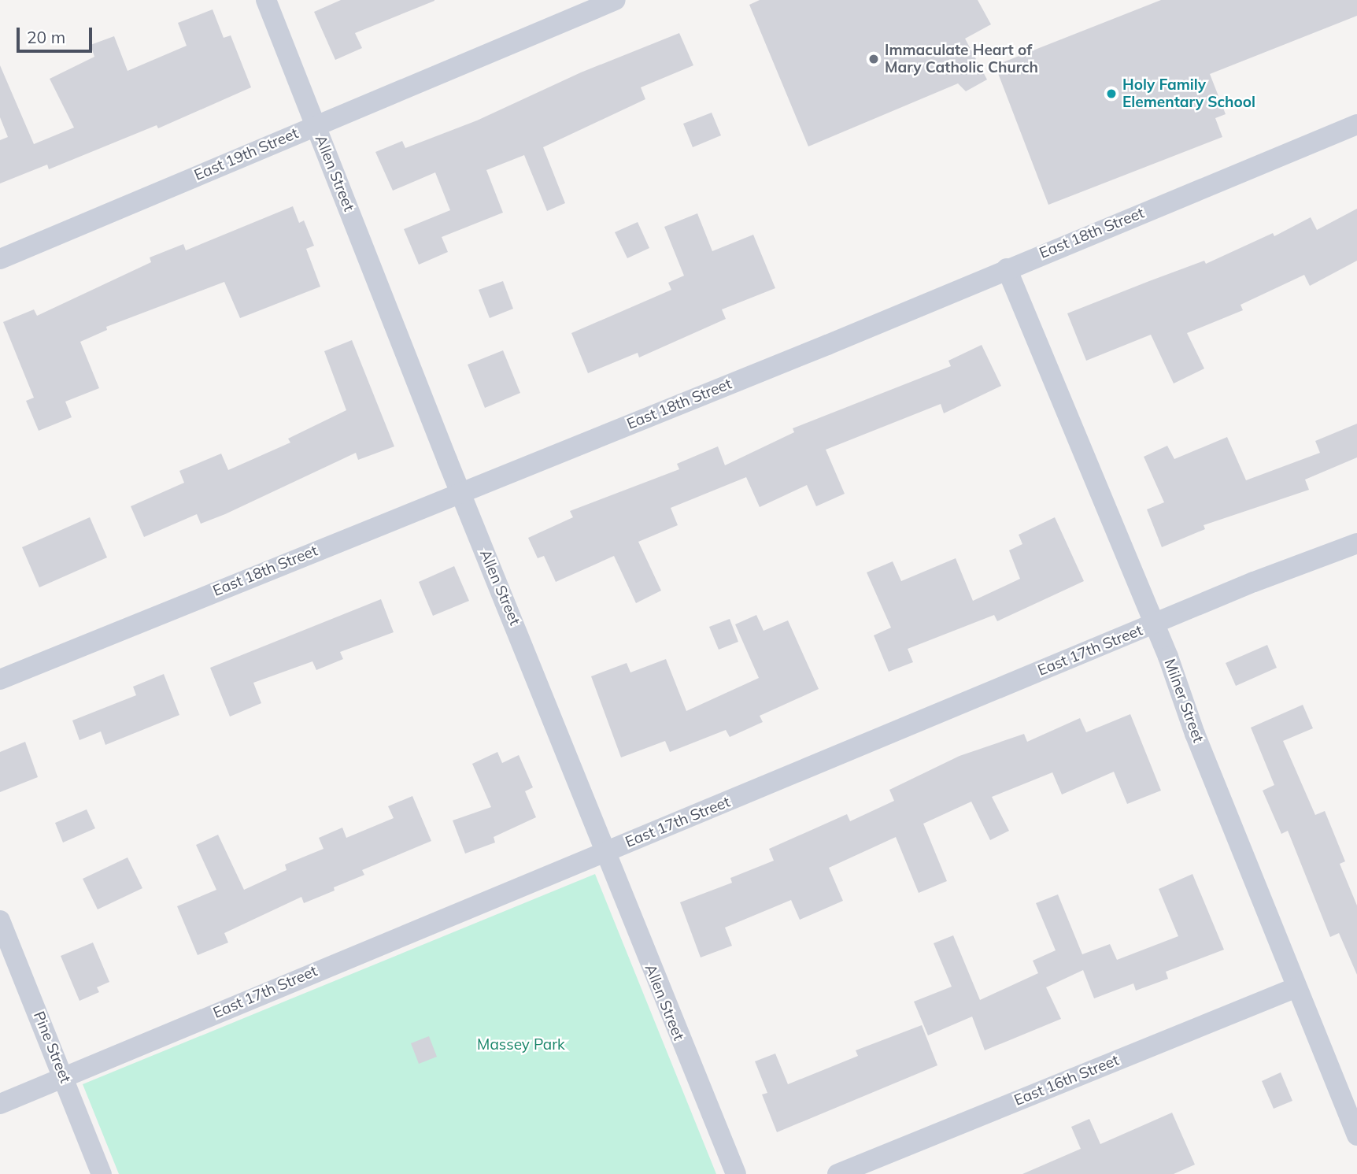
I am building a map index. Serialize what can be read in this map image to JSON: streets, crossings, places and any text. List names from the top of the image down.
{
  "streets": {
    "street": [
      "East 19th Street",
      "Allen Street",
      "East 18th Street",
      "East 17th Street",
      "Milner Street",
      "Pine Street",
      "East 16th Street"
    ]
  },
  "crossings": [
    ["East 19th Street", "Allen Street"],
    ["Allen Street", "East 18th Street"],
    ["Allen Street", "East 17th Street"],
    ["East 18th Street", "Milner Street"],
    ["East 17th Street", "Milner Street"],
    ["East 17th Street", "Pine Street"],
    ["Milner Street", "East 16th Street"]
  ],
  "parks": ["Massey Park"],
  "places": ["Immaculate Heart of Mary Catholic Church", "Holy Family Elementary School"],
  "scale_bar": "20 m"
}
